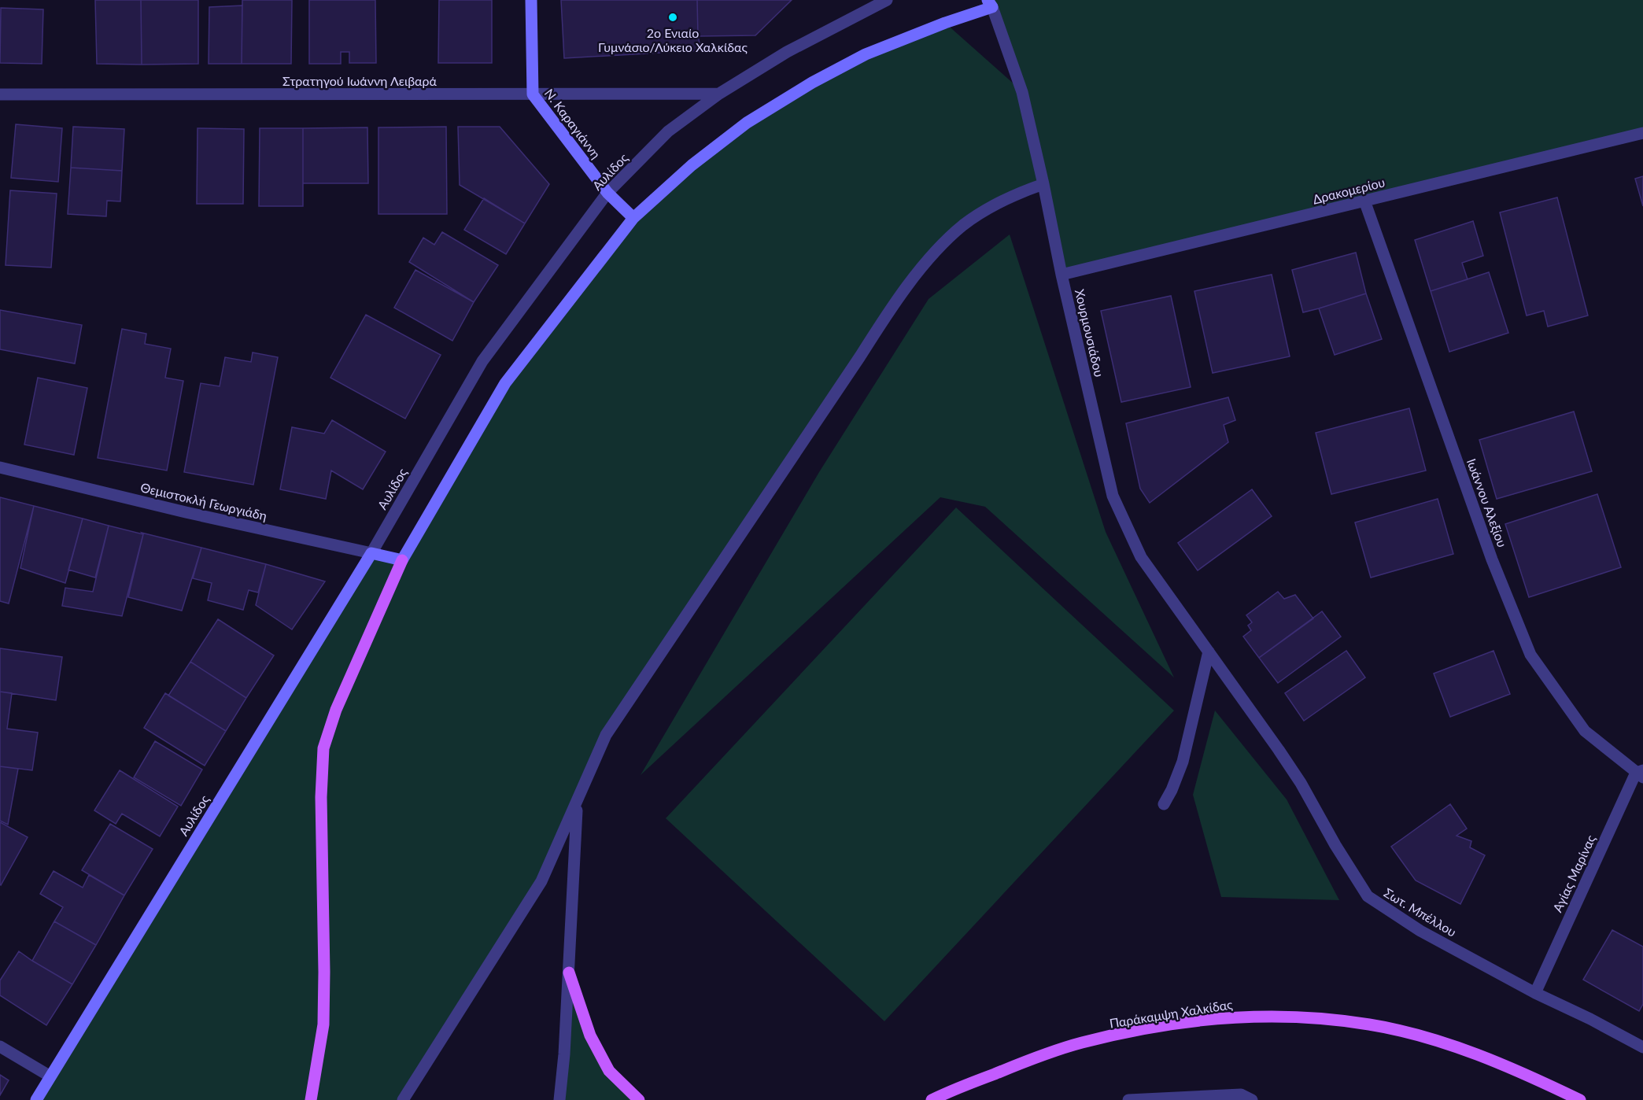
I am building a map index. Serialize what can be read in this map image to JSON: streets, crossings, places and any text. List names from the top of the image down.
{
  "streets": {
    "main road": ["Παράκαμψη Χαλκίδας"],
    "street": [
      "Στρατηγού Ιωάννη Λειβαρά",
      "Ν. Καραγιάννη",
      "Αυλίδος",
      "Δρακομερίου",
      "Χουρμουσιάδου",
      "Θεμιστοκλή Γεωργιάδη",
      "Ιωάννου Αλεξίου",
      "Αγίας Μαρίνας",
      "Σωτ. Μπέλλου"
    ]
  },
  "crossings": [
    ["Στρατηγού Ιωάννη Λειβαρά", "Ν. Καραγιάννη"],
    ["Στρατηγού Ιωάννη Λειβαρά", "Αυλίδος"],
    ["Ν. Καραγιάννη", "Αυλίδος"],
    ["Αυλίδος", "Θεμιστοκλή Γεωργιάδη"],
    ["Δρακομερίου", "Χουρμουσιάδου"],
    ["Δρακομερίου", "Ιωάννου Αλεξίου"],
    ["Χουρμουσιάδου", "Σωτ. Μπέλλου"],
    ["Ιωάννου Αλεξίου", "Αγίας Μαρίνας"],
    ["Αγίας Μαρίνας", "Σωτ. Μπέλλου"]
  ],
  "places": ["2ο Ενιαίο Γυμνάσιο/Λύκειο Χαλκίδας"]
}
